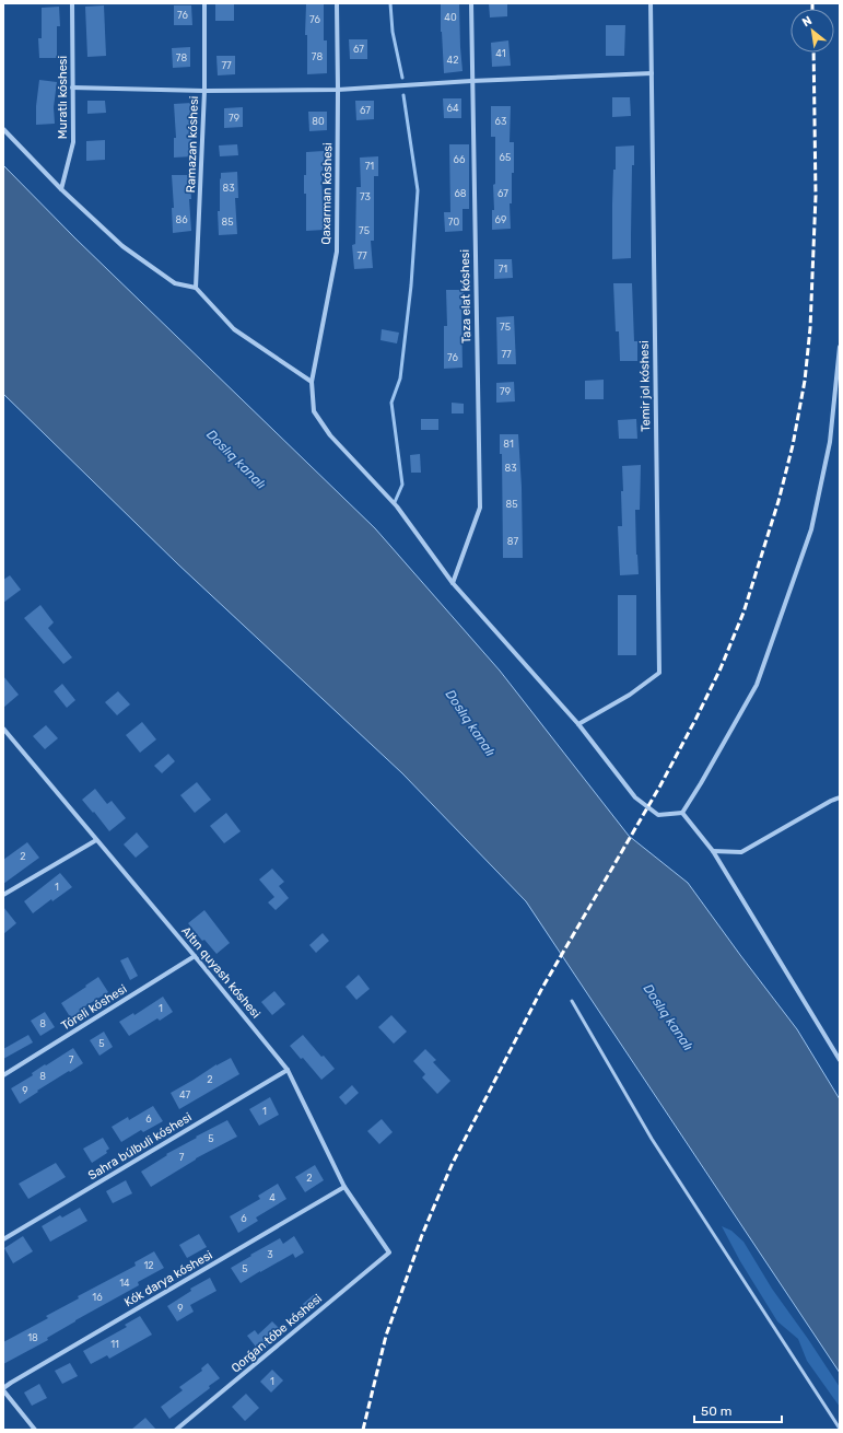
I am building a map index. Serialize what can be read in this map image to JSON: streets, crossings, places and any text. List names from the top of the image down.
{
  "streets": {
    "street": [
      "Muratlı kóshesi",
      "Ramazan kóshesi",
      "Qaxarman kóshesi",
      "Taza elat kóshesi",
      "Temir jol kóshesi",
      "Altın quyash kóshesi",
      "Tóreli kóshesi",
      "Sahra búlbuli kóshesi",
      "Kók darya kóshesi",
      "Qorǵan tóbe kóshesi"
    ]
  },
  "crossings": [
    ["Qaxarman kóshesi", "Taza elat kóshesi"],
    ["Qaxarman kóshesi", "Temir jol kóshesi"],
    ["Altın quyash kóshesi", "Tóreli kóshesi"],
    ["Altın quyash kóshesi", "Sahra búlbuli kóshesi"],
    ["Altın quyash kóshesi", "Kók darya kóshesi"],
    ["Altın quyash kóshesi", "Qorǵan tóbe kóshesi"]
  ],
  "water": ["Doslıq kanalı"],
  "house_numbers": [
    "76",
    "40",
    "76",
    "67",
    "41",
    "78",
    "78",
    "42",
    "77",
    "64",
    "67",
    "79",
    "80",
    "63",
    "65",
    "66",
    "71",
    "83",
    "68",
    "67",
    "73",
    "86",
    "69",
    "85",
    "70",
    "75",
    "77",
    "71",
    "75",
    "77",
    "76",
    "79",
    "81",
    "83",
    "85",
    "87",
    "2",
    "1",
    "1",
    "8",
    "5",
    "7",
    "8",
    "2",
    "9",
    "47",
    "1",
    "6",
    "5",
    "7",
    "2",
    "4",
    "6",
    "3",
    "12",
    "5",
    "14",
    "16",
    "9",
    "18",
    "11",
    "1"
  ],
  "scale_bar": "50 m",
  "north": "top left"
}
